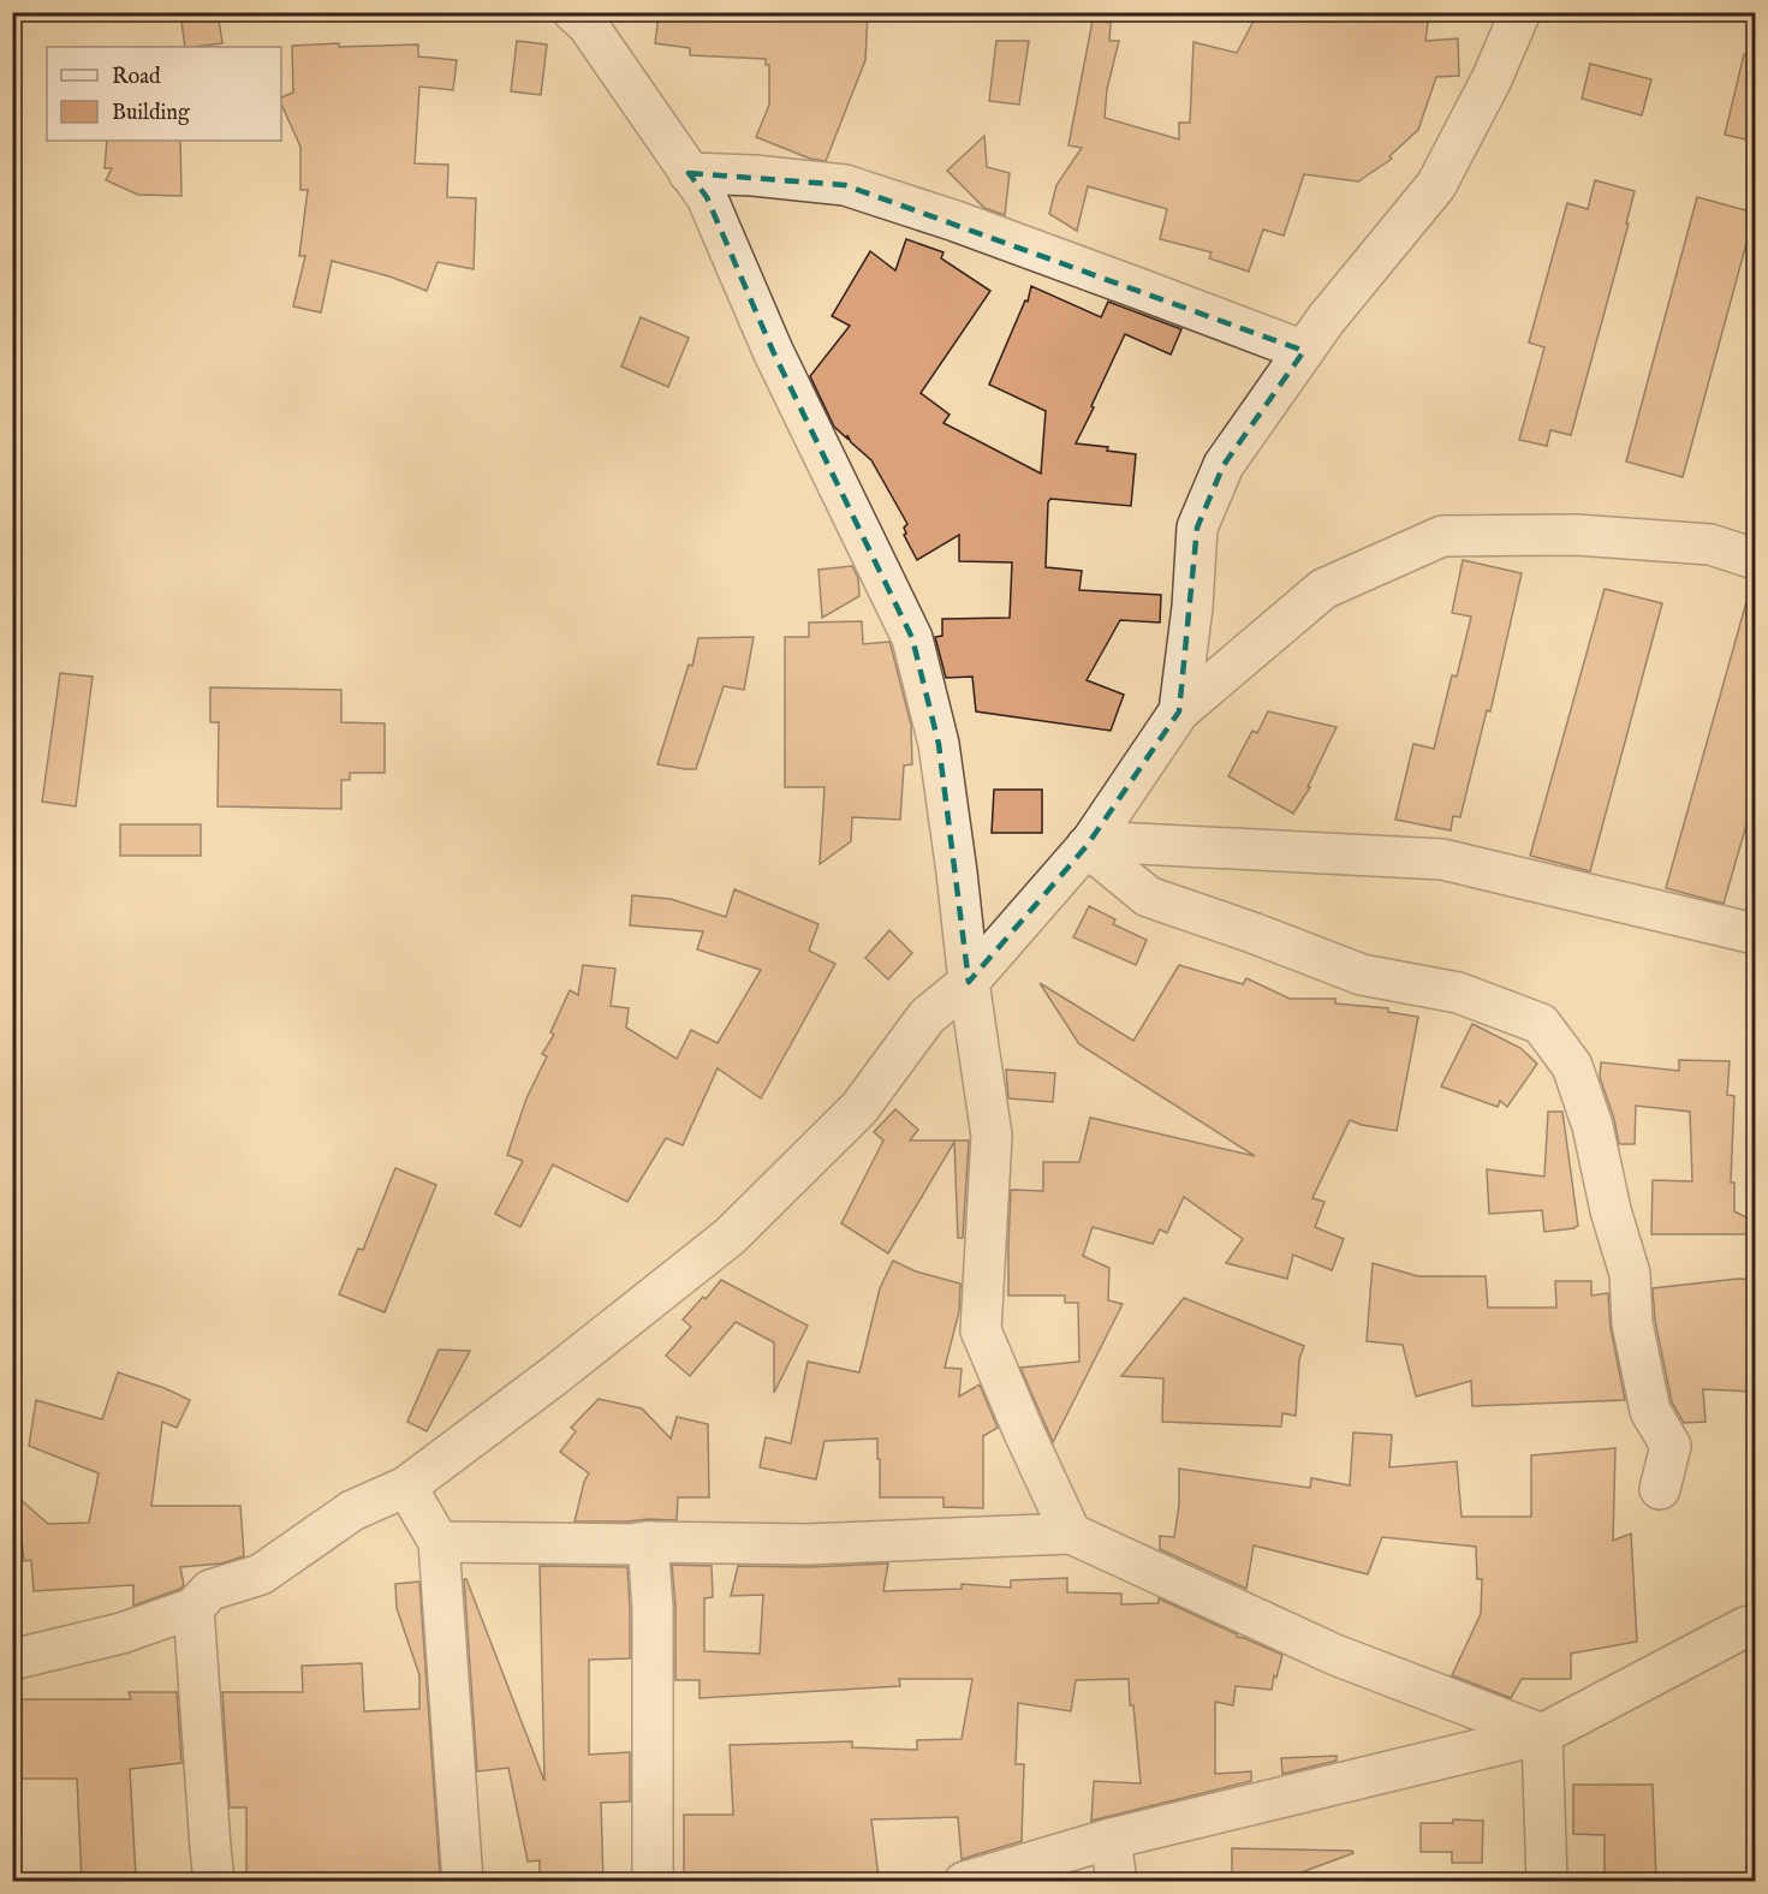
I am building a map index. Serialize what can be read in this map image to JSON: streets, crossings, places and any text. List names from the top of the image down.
{
  "legend": ["Road", "Building"]
}
